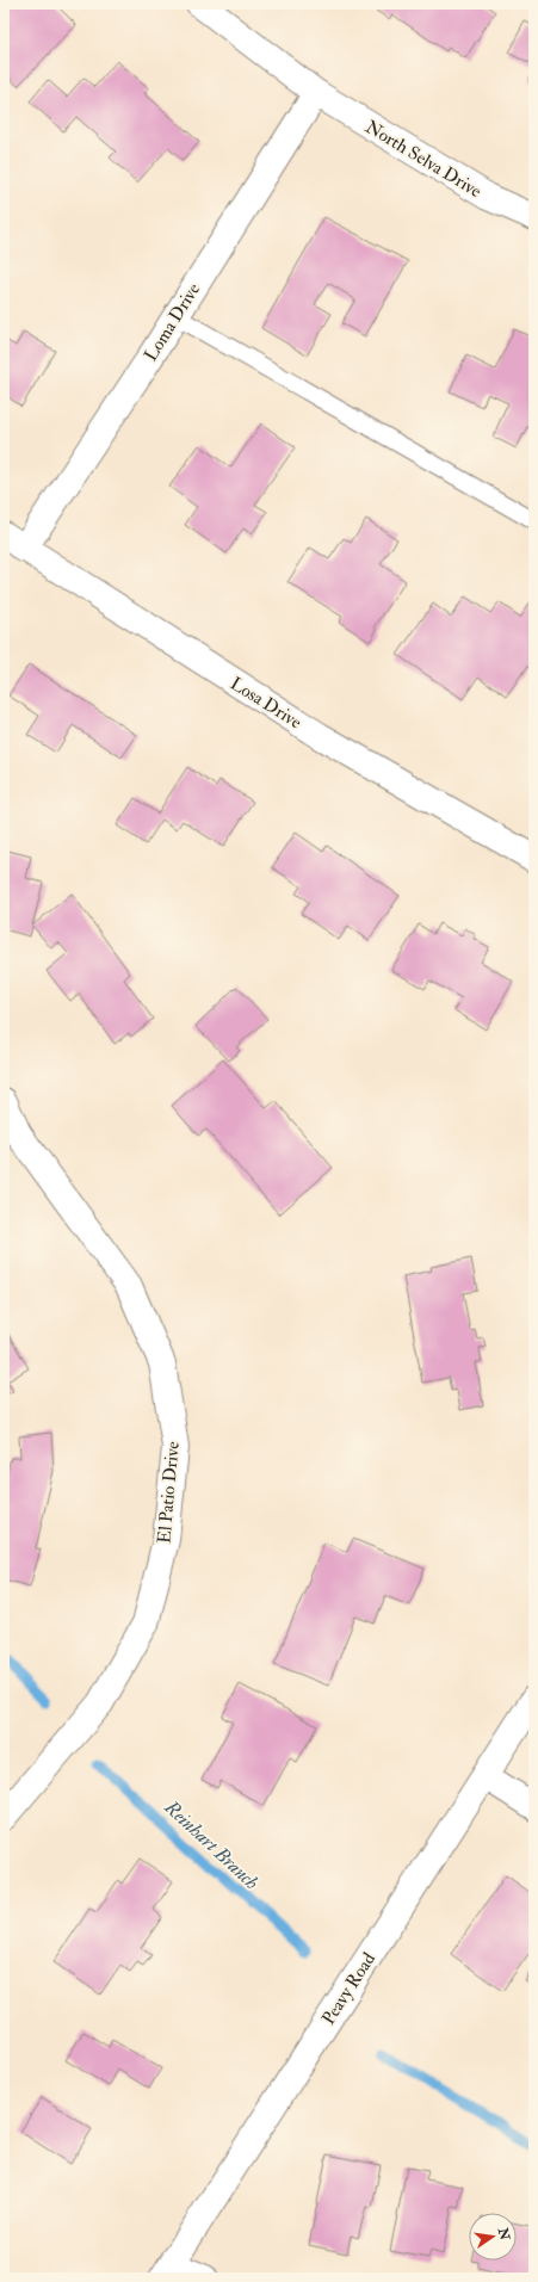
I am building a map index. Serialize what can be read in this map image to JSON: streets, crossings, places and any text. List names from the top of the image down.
{
  "streets": {
    "street": [
      "North Selva Drive",
      "Loma Drive",
      "Losa Drive",
      "El Patio Drive",
      "Peavy Road"
    ]
  },
  "crossings": [
    ["North Selva Drive", "Loma Drive"],
    ["Loma Drive", "Losa Drive"]
  ],
  "water": ["Reinhart Branch"],
  "north": "right"
}
